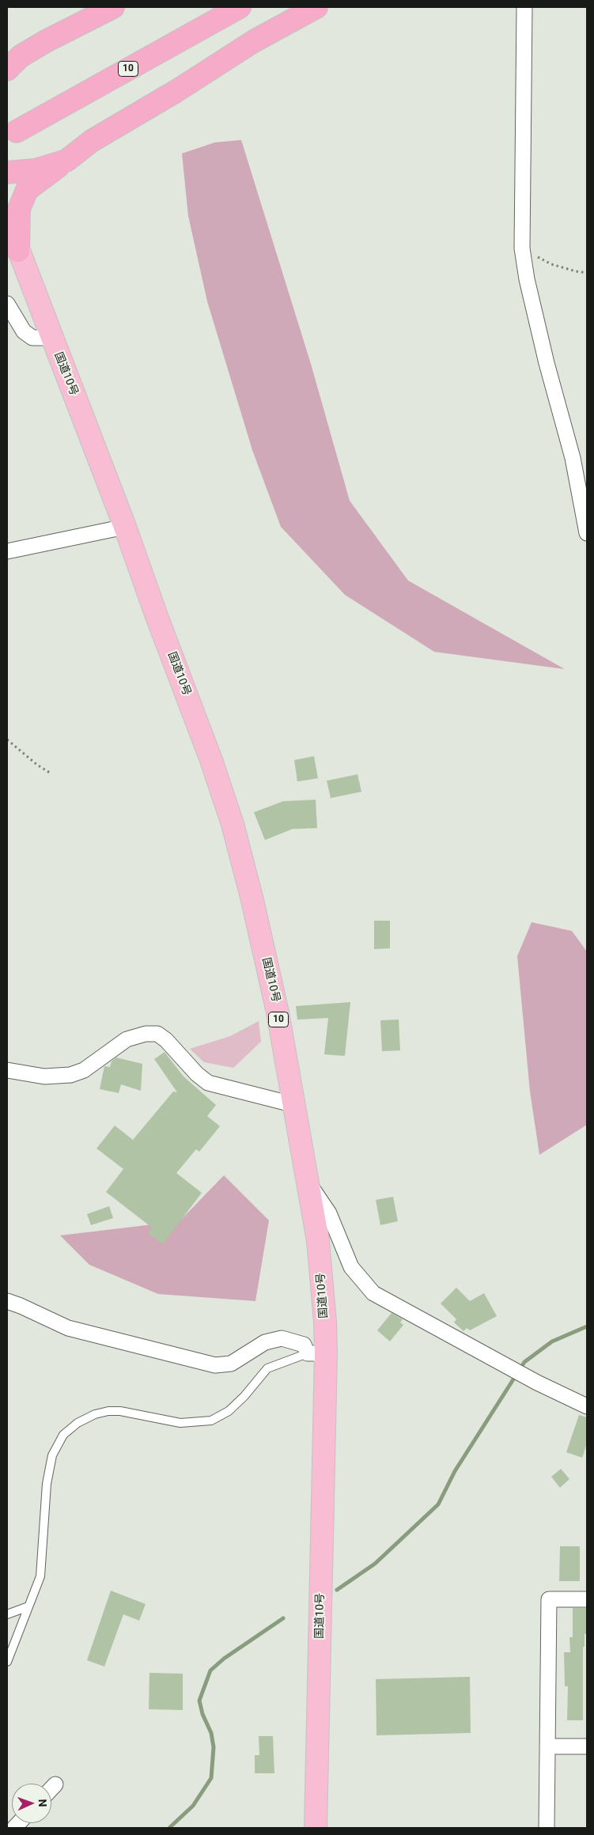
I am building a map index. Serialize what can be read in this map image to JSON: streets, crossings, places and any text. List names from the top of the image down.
{
  "streets": {
    "highway": ["10", "国道10号"]
  },
  "north": "right"
}
